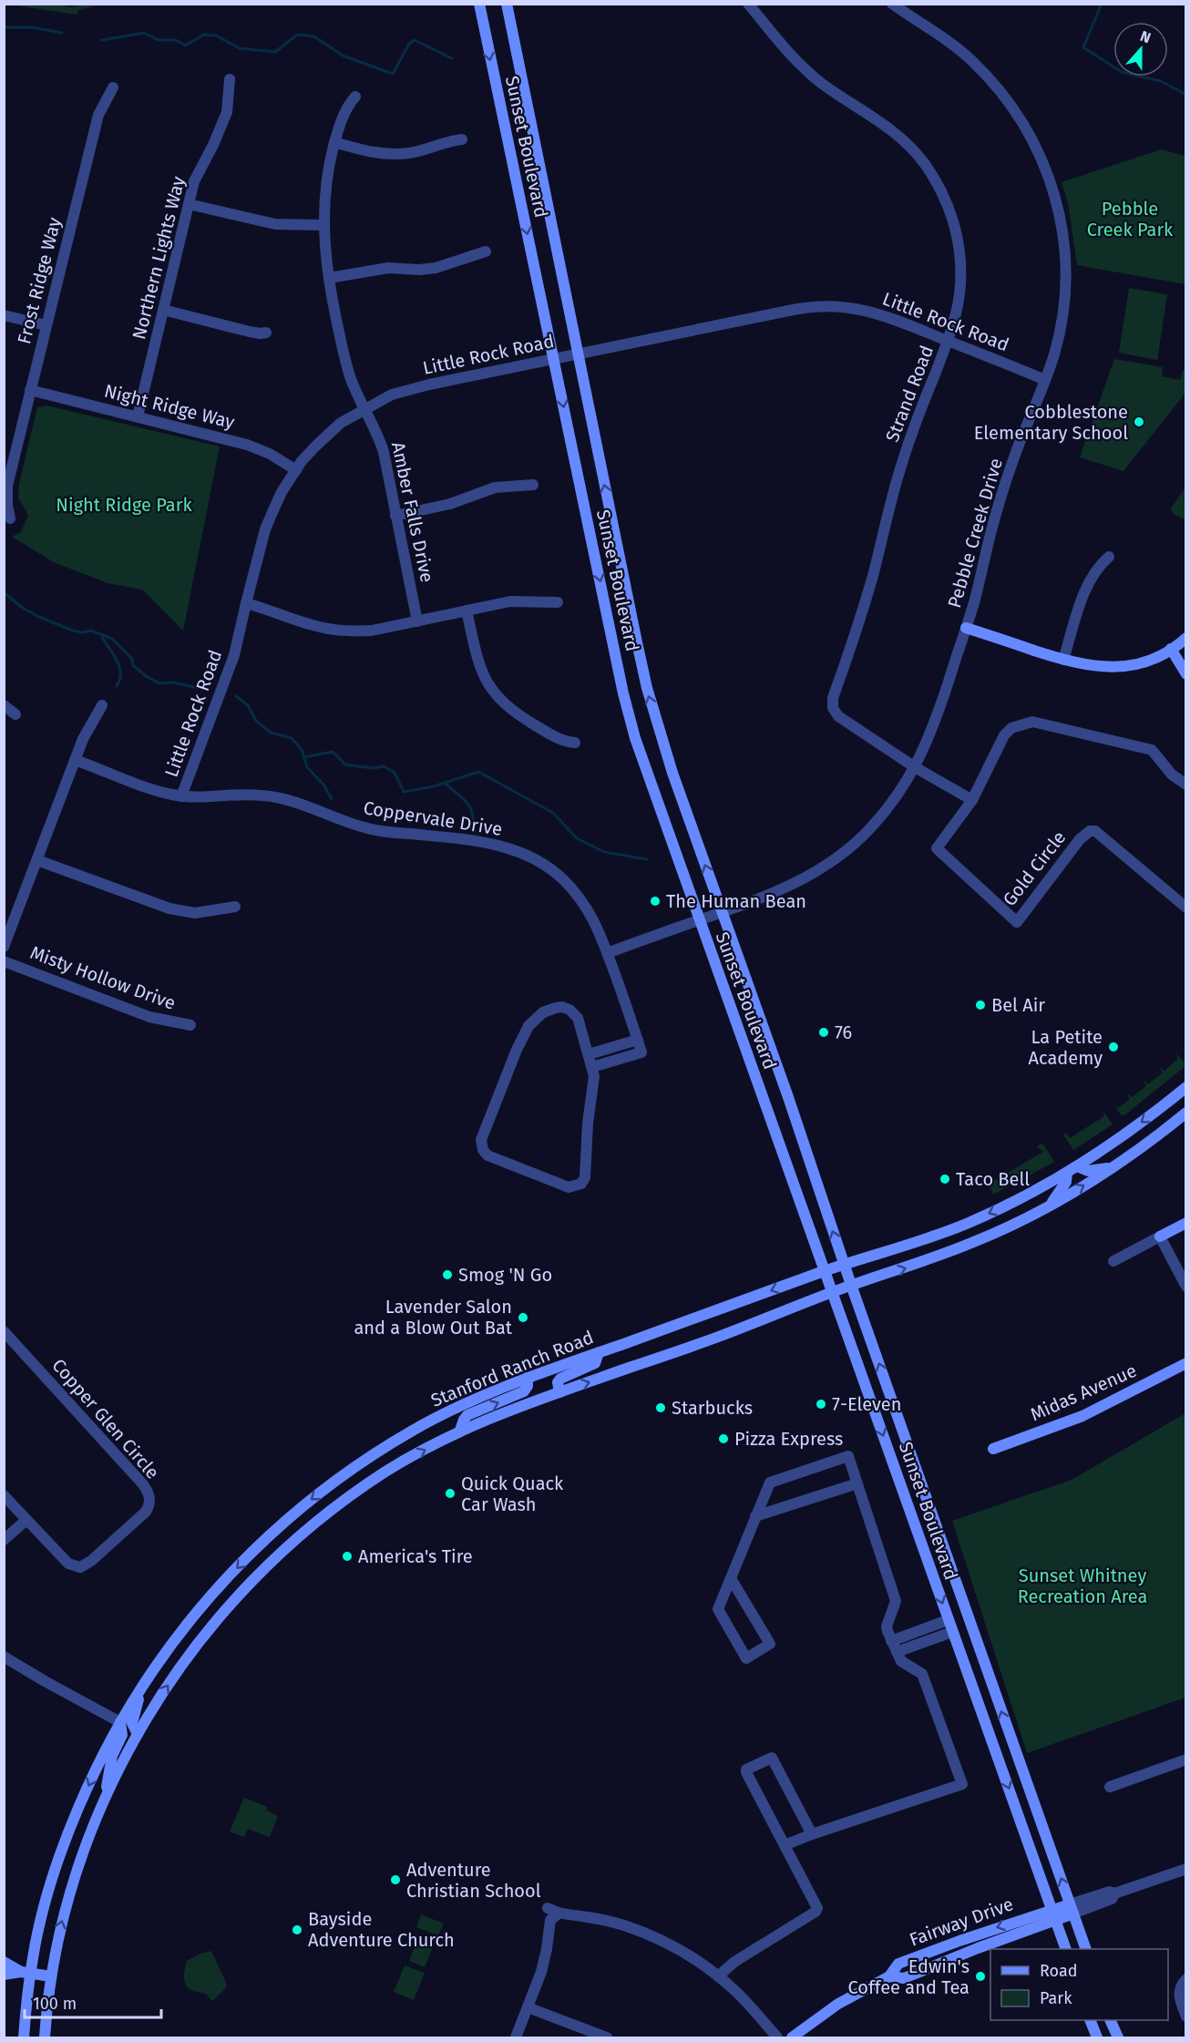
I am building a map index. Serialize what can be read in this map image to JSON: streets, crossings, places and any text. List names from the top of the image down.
{
  "streets": {
    "main road": [
      "Sunset Boulevard",
      "Stanford Ranch Road",
      "Midas Avenue",
      "Fairway Drive"
    ],
    "street": [
      "Northern Lights Way",
      "Frost Ridge Way",
      "Little Rock Road",
      "Strand Road",
      "Night Ridge Way",
      "Amber Falls Drive",
      "Pebble Creek Drive",
      "Coppervale Drive",
      "Gold Circle",
      "Misty Hollow Drive",
      "Copper Glen Circle"
    ]
  },
  "crossings": [
    ["Sunset Boulevard", "Little Rock Road"],
    ["Sunset Boulevard", "Pebble Creek Drive"],
    ["Sunset Boulevard", "Stanford Ranch Road"],
    ["Sunset Boulevard", "Fairway Drive"],
    ["Northern Lights Way", "Night Ridge Way"],
    ["Frost Ridge Way", "Night Ridge Way"],
    ["Little Rock Road", "Strand Road"],
    ["Little Rock Road", "Night Ridge Way"],
    ["Little Rock Road", "Amber Falls Drive"],
    ["Little Rock Road", "Pebble Creek Drive"],
    ["Little Rock Road", "Coppervale Drive"],
    ["Strand Road", "Pebble Creek Drive"],
    ["Pebble Creek Drive", "Coppervale Drive"]
  ],
  "parks": ["Pebble Creek Park", "Night Ridge Park", "Sunset Whitney Recreation Area"],
  "places": [
    "Cobblestone Elementary School",
    "The Human Bean",
    "Bel Air",
    "76",
    "La Petite Academy",
    "Taco Bell",
    "Smog 'N Go",
    "Lavender Salon and a Blow Out Bat",
    "7-Eleven",
    "Starbucks",
    "Pizza Express",
    "Quick Quack Car Wash",
    "America's Tire",
    "Adventure Christian School",
    "Bayside Adventure Church",
    "Edwin's Coffee and Tea"
  ],
  "legend": ["Road", "Park"],
  "scale_bar": "100 m",
  "north": "top"
}
